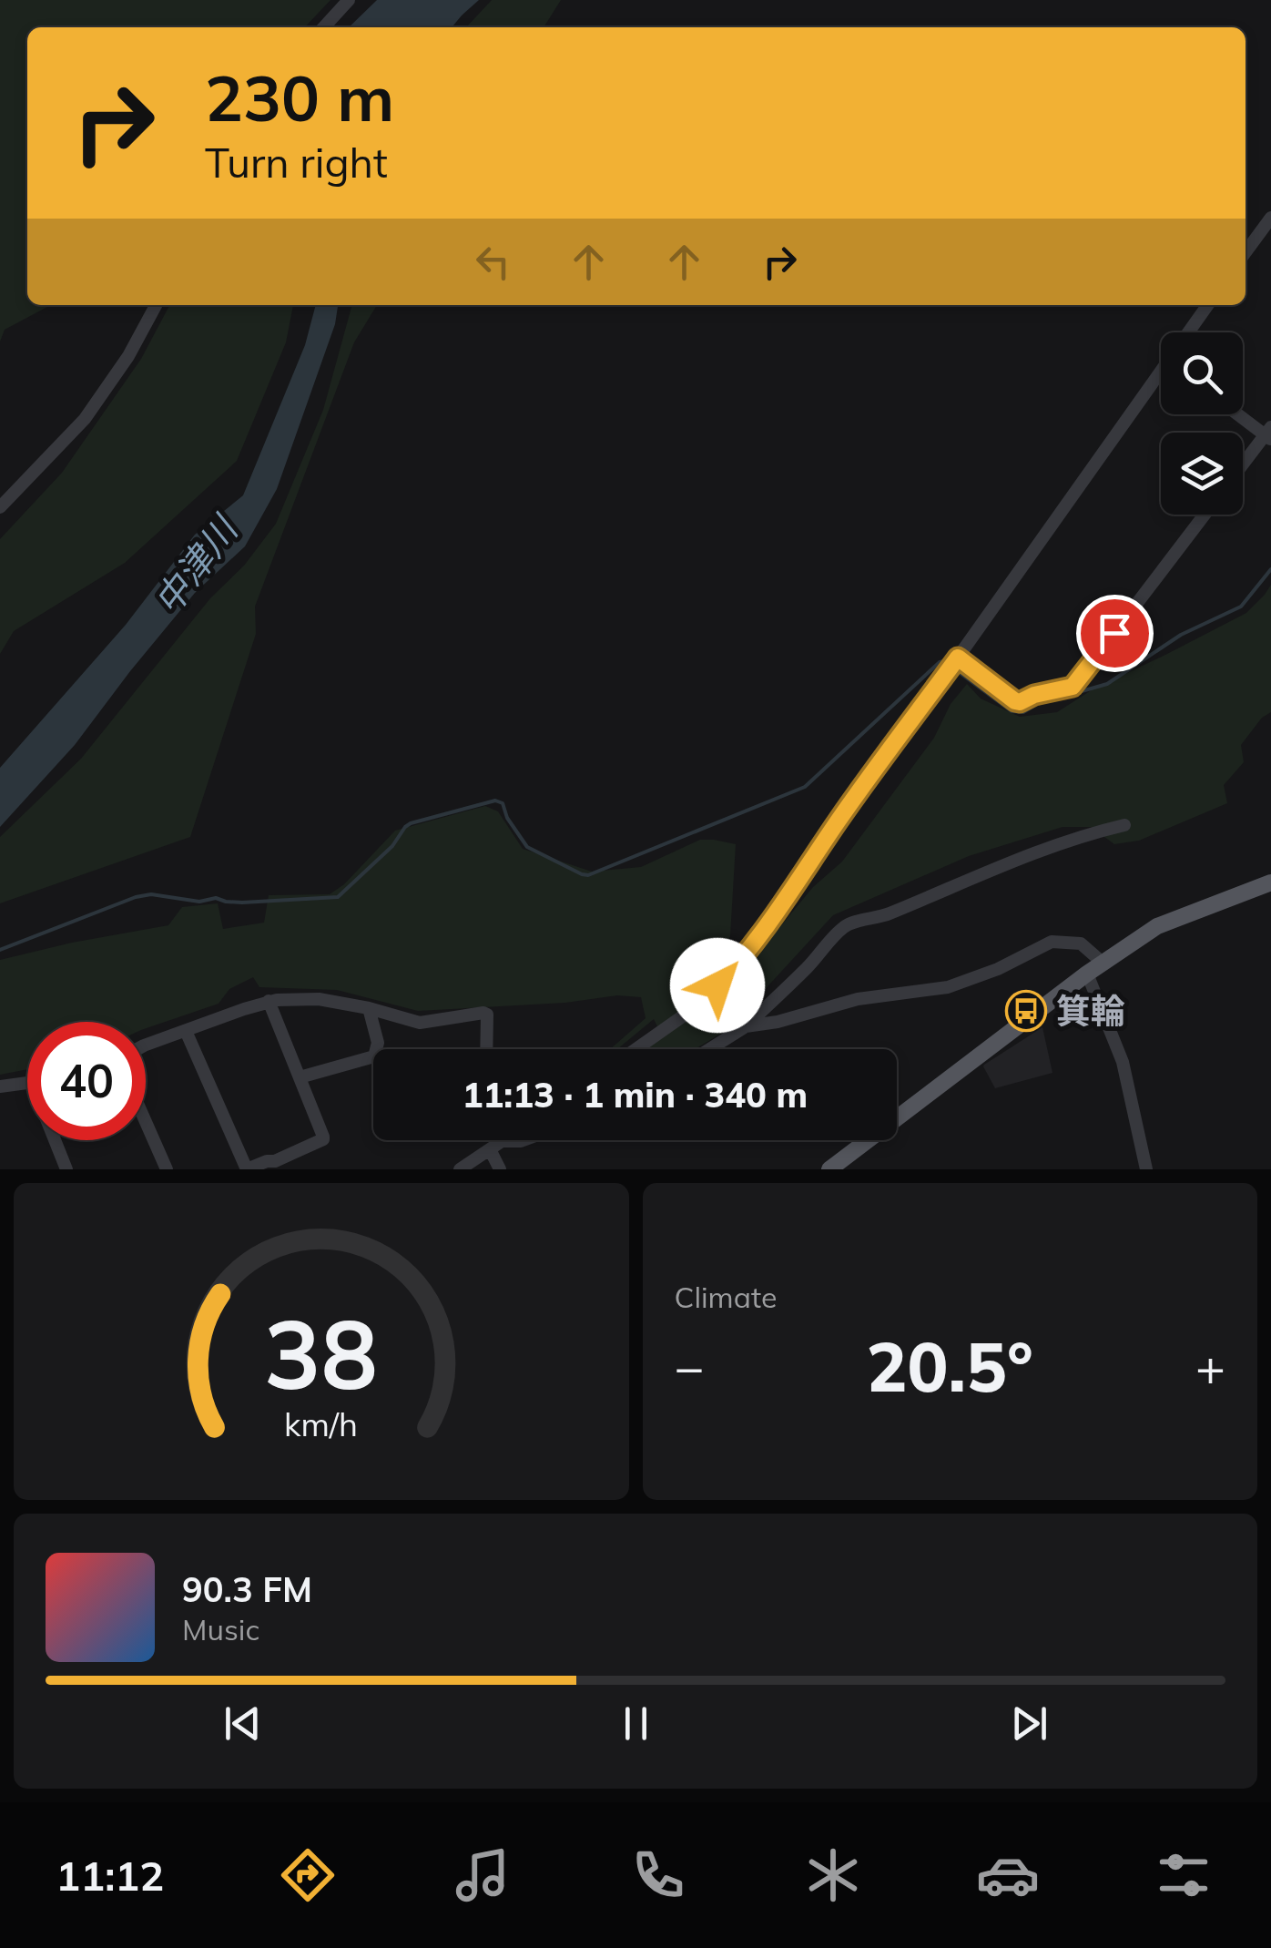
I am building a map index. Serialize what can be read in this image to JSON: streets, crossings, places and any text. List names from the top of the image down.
{
  "water": ["中津川"],
  "places": {
    "bus stop": ["箕輪"]
  },
  "page": {
    "turn": ["230 m", "Turn right"],
    "limit": "40",
    "trip": "11:13 · 1 min · 340 m",
    "tile": "Climate",
    "heat": ["−", "20.5°", "+"],
    "song": ["90.3 FM", "Music"],
    "tabs": "11:12",
    "gauge": ["38", "km/h"]
  }
}
